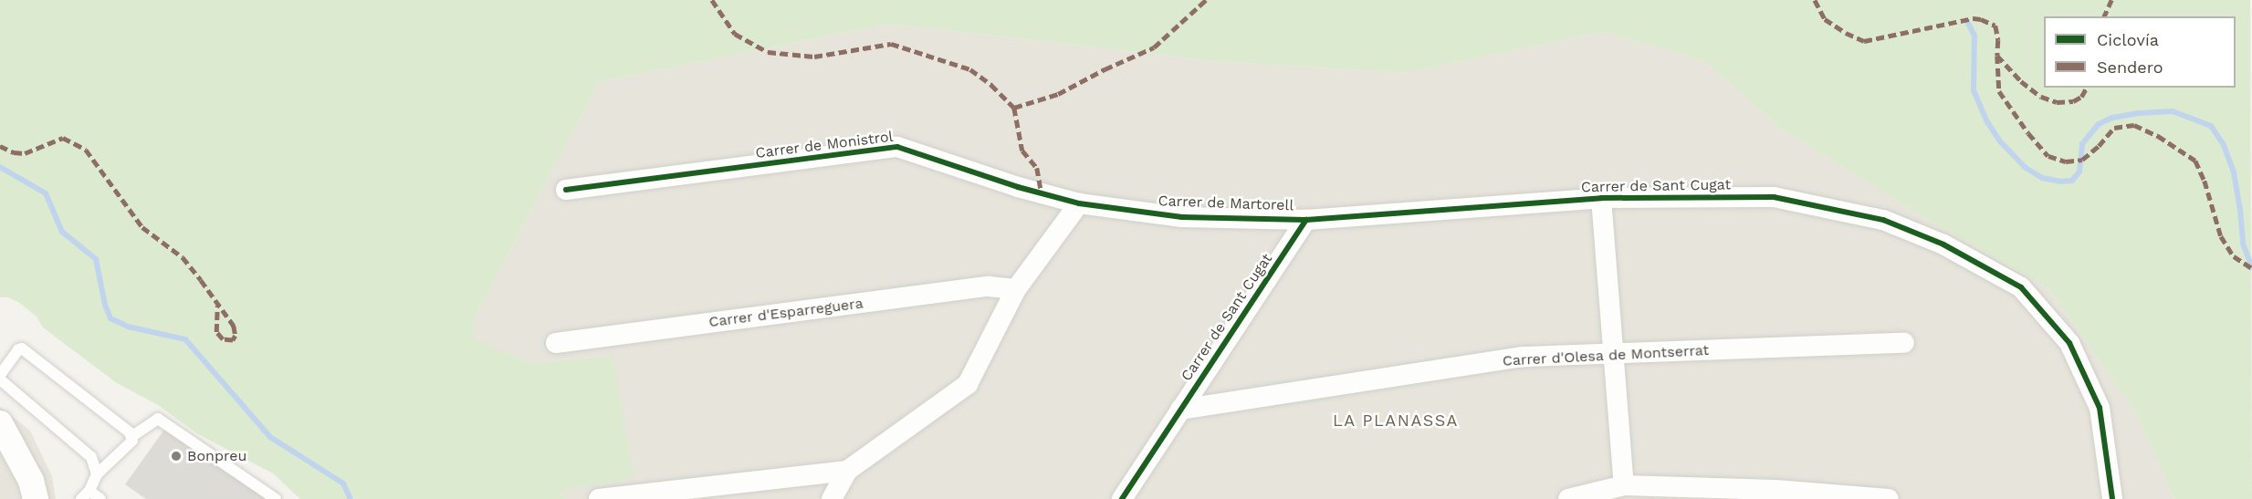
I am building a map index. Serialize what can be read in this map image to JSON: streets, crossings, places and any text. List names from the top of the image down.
{
  "streets": {
    "street": [
      "Carrer de Monistrol",
      "Carrer de Sant Cugat",
      "Carrer de Martorell",
      "Carrer d'Esparreguera",
      "Carrer d'Olesa de Montserrat"
    ]
  },
  "crossings": [
    ["Carrer de Monistrol", "Carrer de Martorell"],
    ["Carrer de Sant Cugat", "Carrer de Martorell"],
    ["Carrer de Sant Cugat", "Carrer d'Olesa de Montserrat"]
  ],
  "districts": ["LA PLANASSA"],
  "places": ["Bonpreu"],
  "legend": ["Ciclovía", "Sendero"]
}
